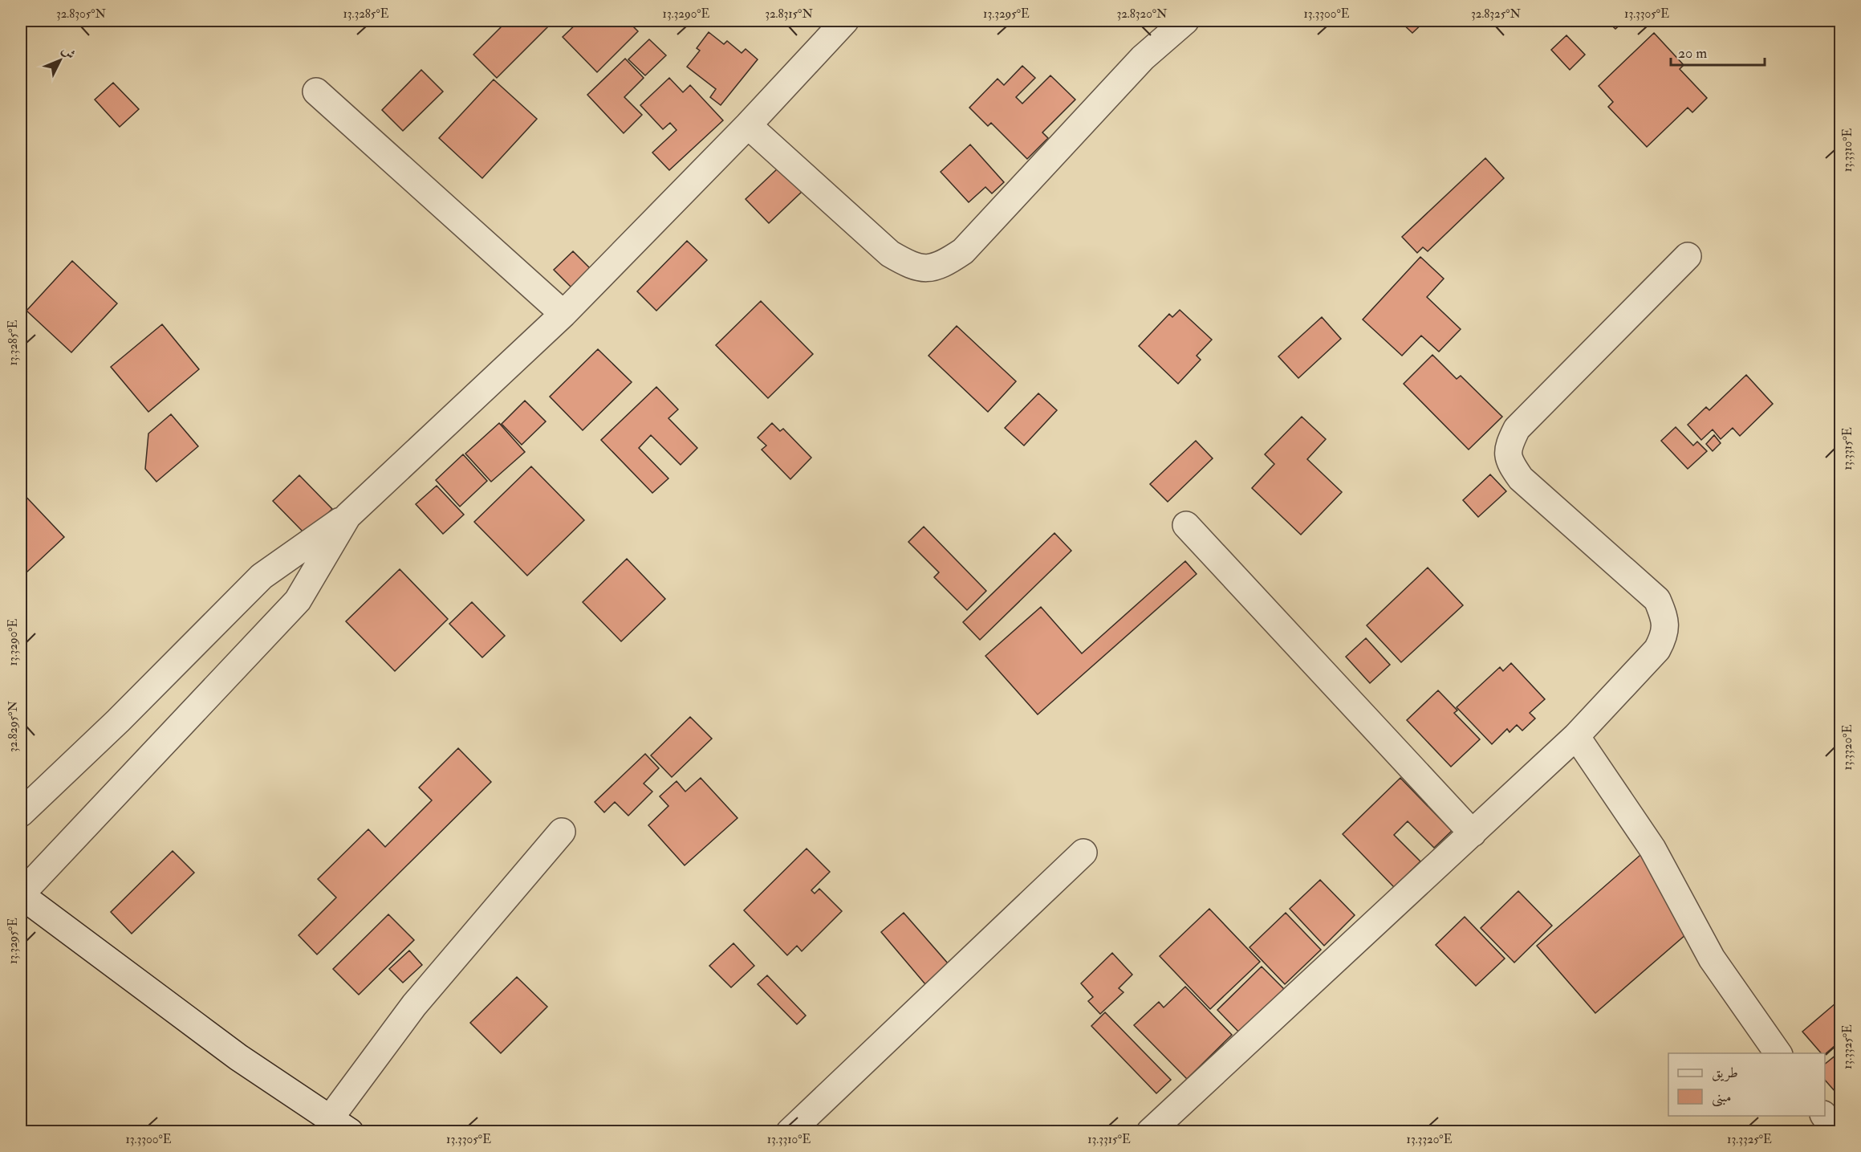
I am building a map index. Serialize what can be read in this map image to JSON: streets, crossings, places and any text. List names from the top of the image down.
{
  "legend": ["طريق", "مبنى"],
  "scale_bar": "20 m",
  "north": "top right",
  "coordinates": [
    "32.8305°N",
    "13.3285°E",
    "13.3290°E",
    "32.8315°N",
    "13.3295°E",
    "32.8320°N",
    "13.3300°E",
    "32.8325°N",
    "13.3305°E",
    "13.3310°E",
    "13.3315°E",
    "32.8295°N",
    "13.3320°E",
    "13.3325°E"
  ]
}
